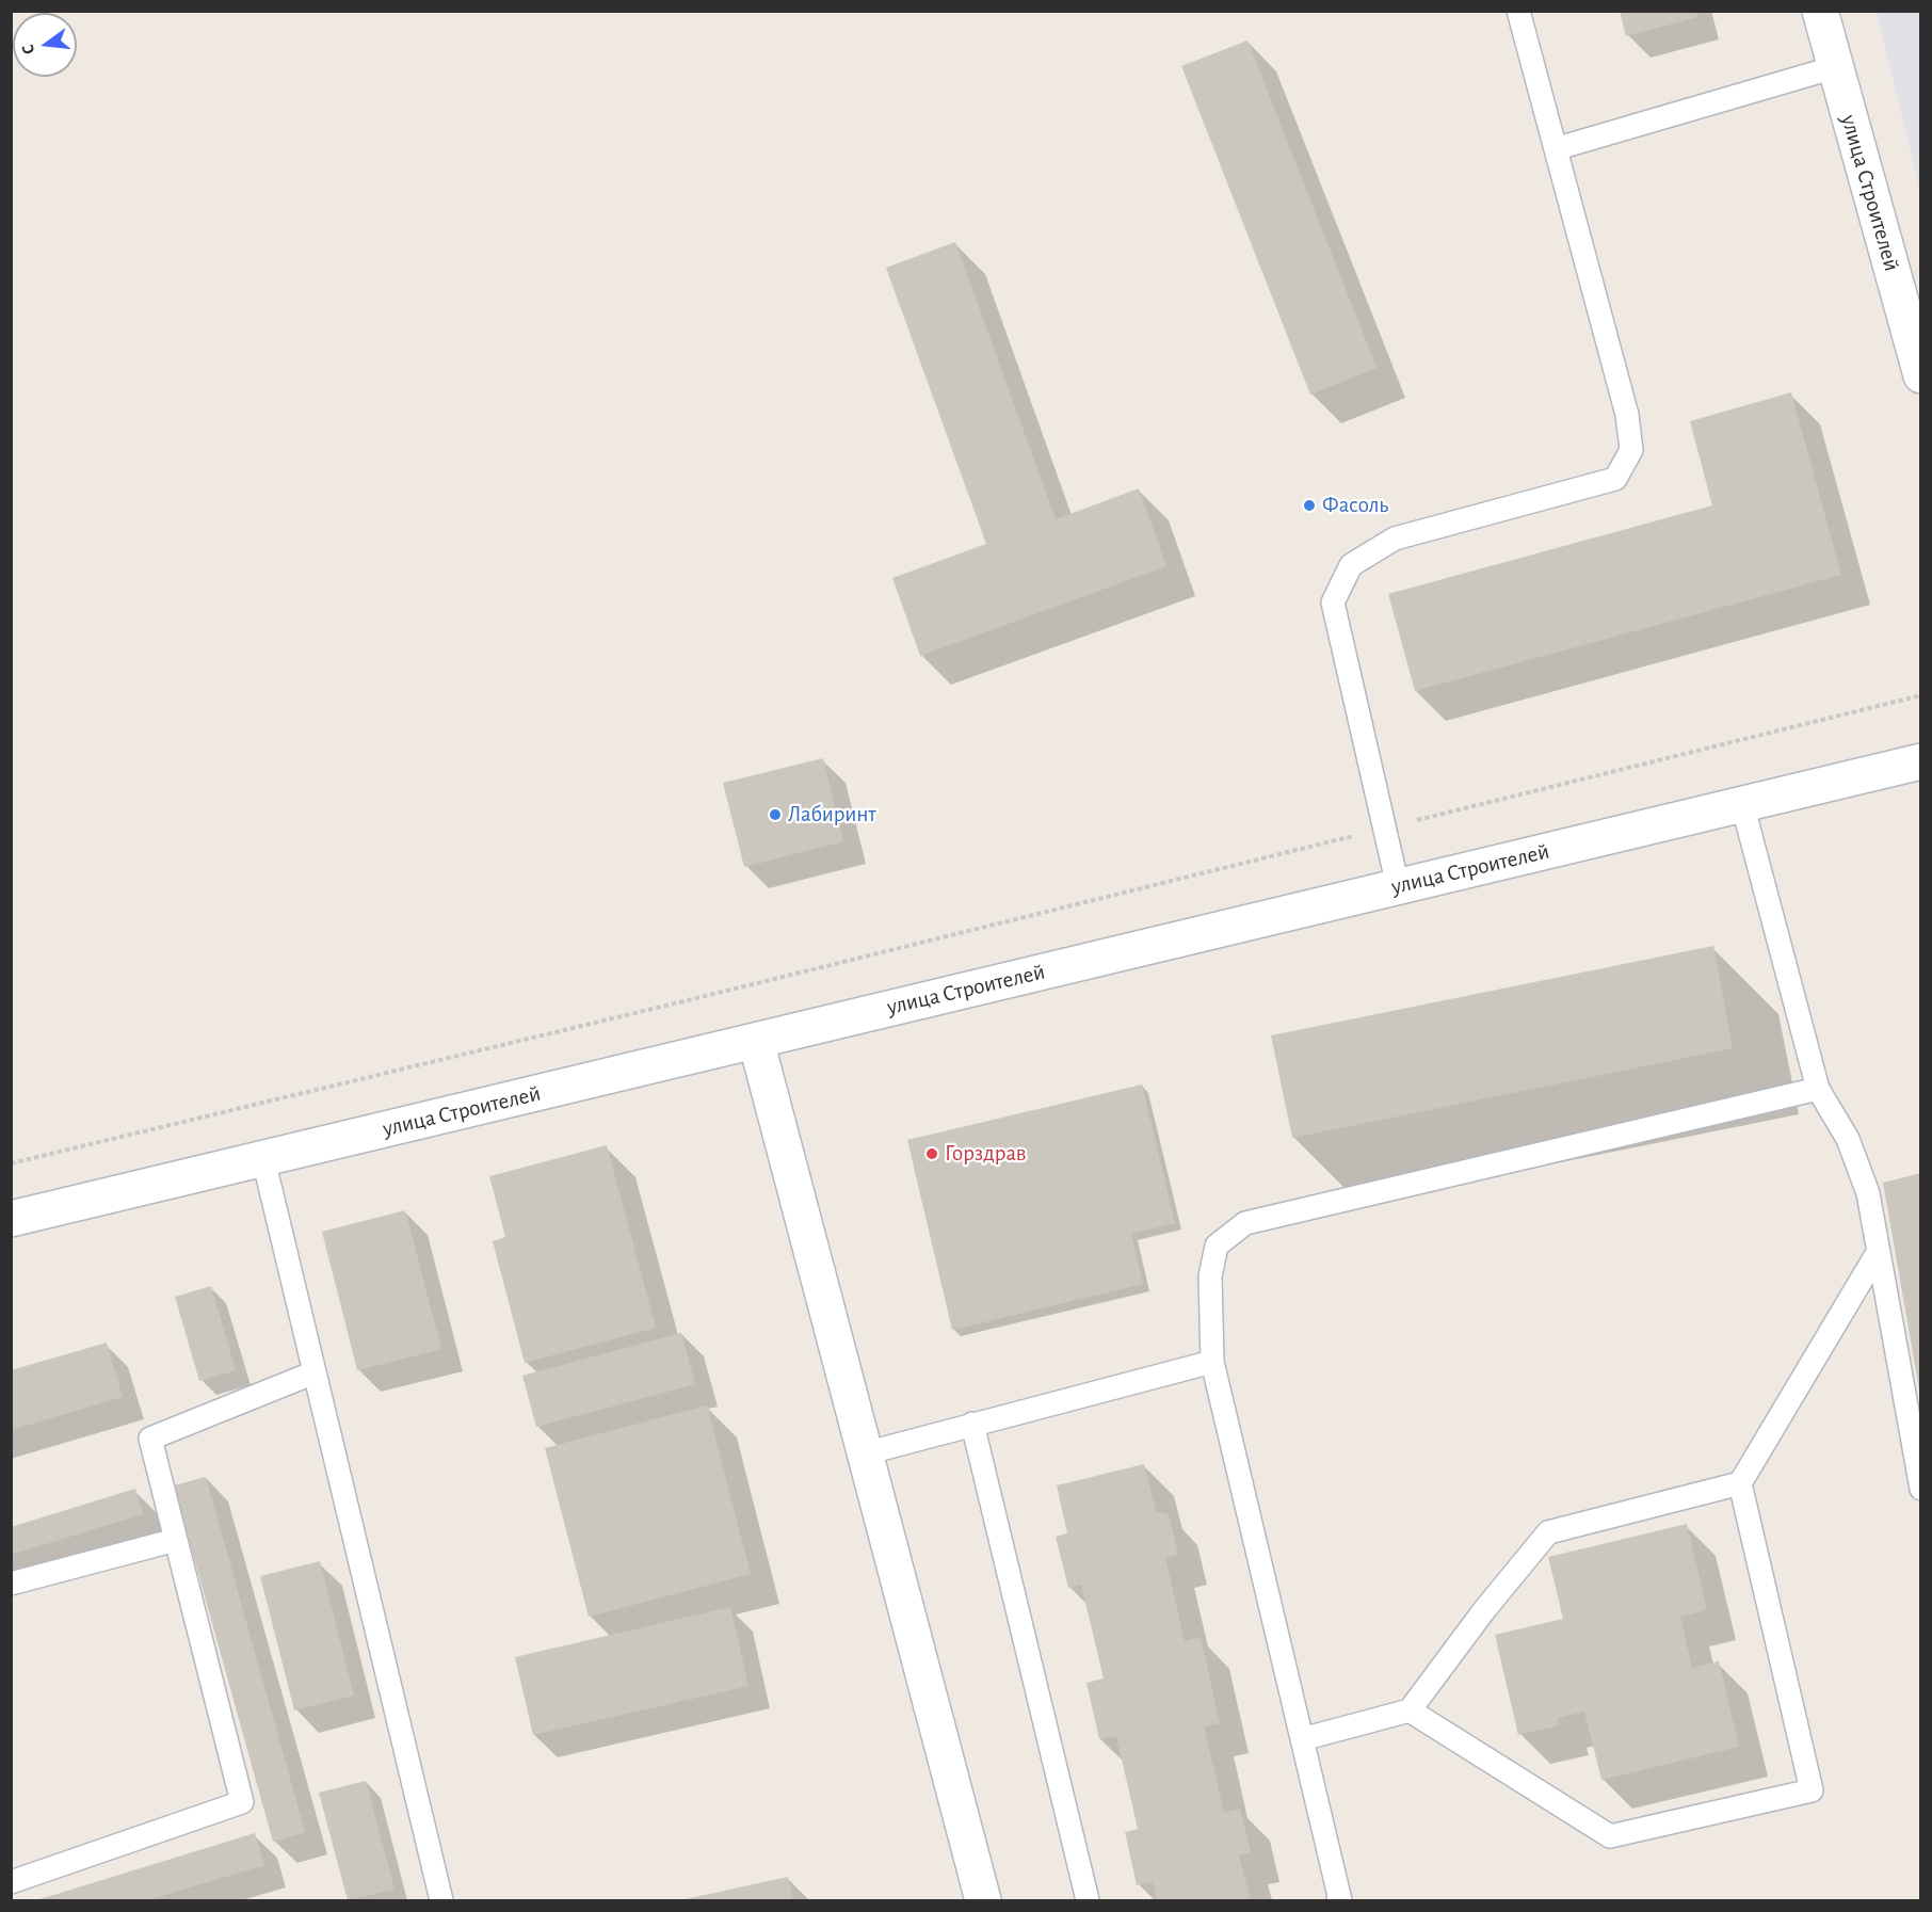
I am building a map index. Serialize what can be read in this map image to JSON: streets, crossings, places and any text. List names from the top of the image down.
{
  "streets": {
    "street": ["улица Строителей"]
  },
  "places": ["Фасоль", "Лабиринт", "Горздрав"],
  "north": "left"
}
